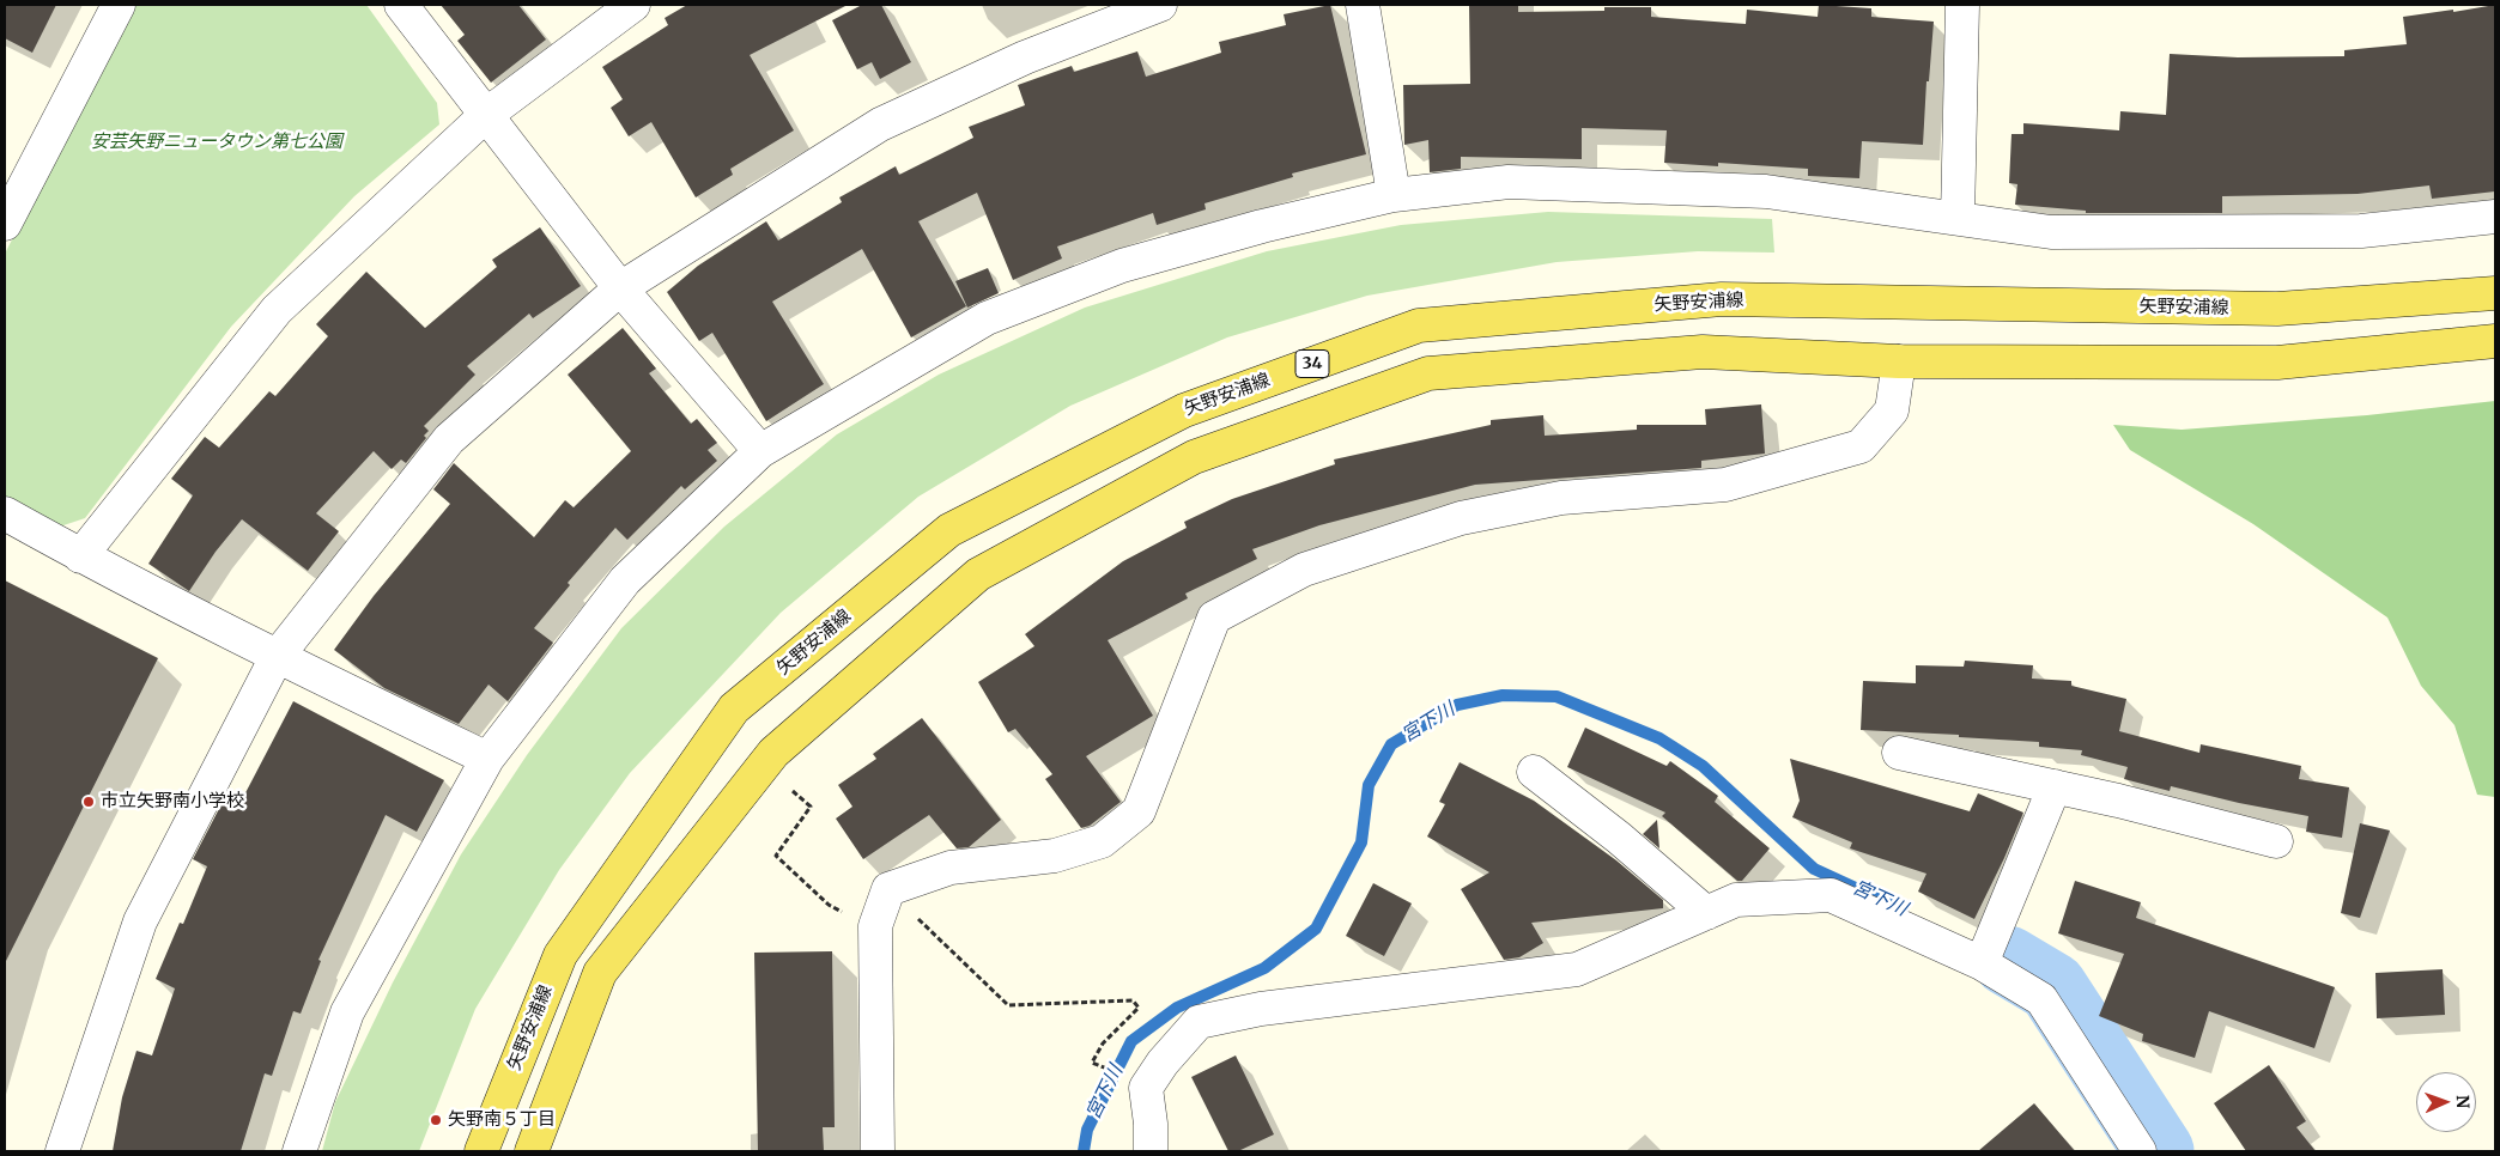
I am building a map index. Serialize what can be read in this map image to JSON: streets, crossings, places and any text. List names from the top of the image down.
{
  "streets": {
    "main road": ["矢野安浦線", "34"]
  },
  "water": ["宮下川"],
  "parks": ["安芸矢野ニュータウン第七公園"],
  "places": ["市立矢野南小学校", "矢野南５丁目"],
  "north": "right"
}
